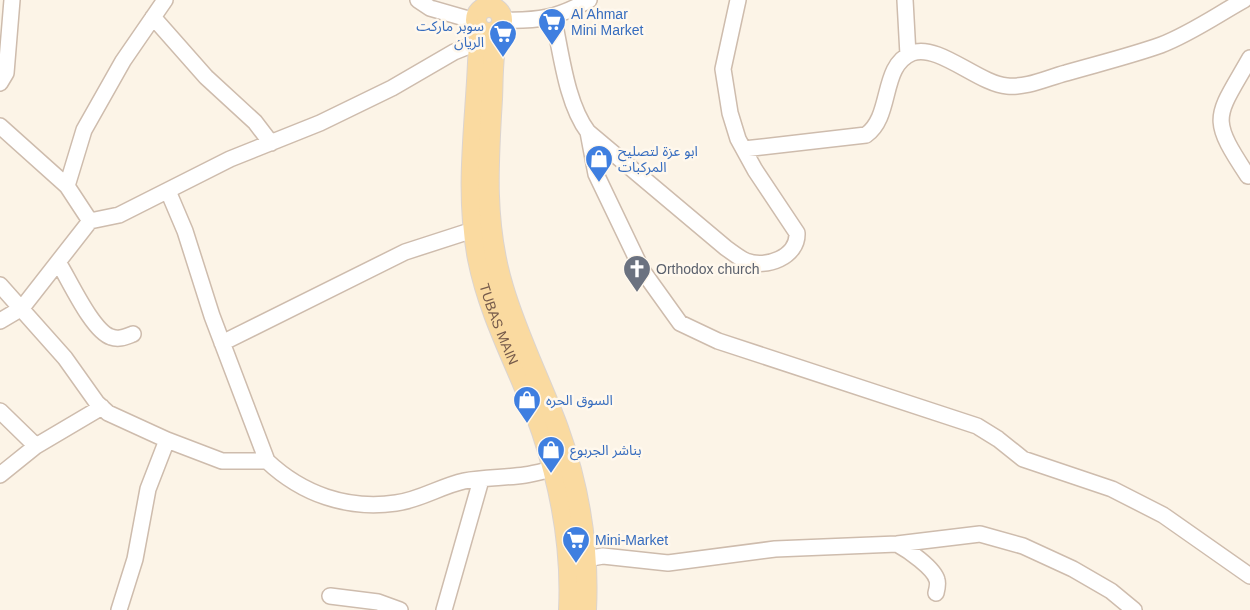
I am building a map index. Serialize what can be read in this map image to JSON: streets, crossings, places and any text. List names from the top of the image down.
{
  "streets": {
    "main road": ["TUBAS MAIN"]
  },
  "places": {
    "supermarket": ["Al Ahmar Mini Market", "سوبر ماركت الريان", "Mini-Market"],
    "shop": ["ابو عزة لتصليح المركبات", "السوق الحره", "بناشر الجربوع"],
    "church": ["Orthodox church"]
  }
}
